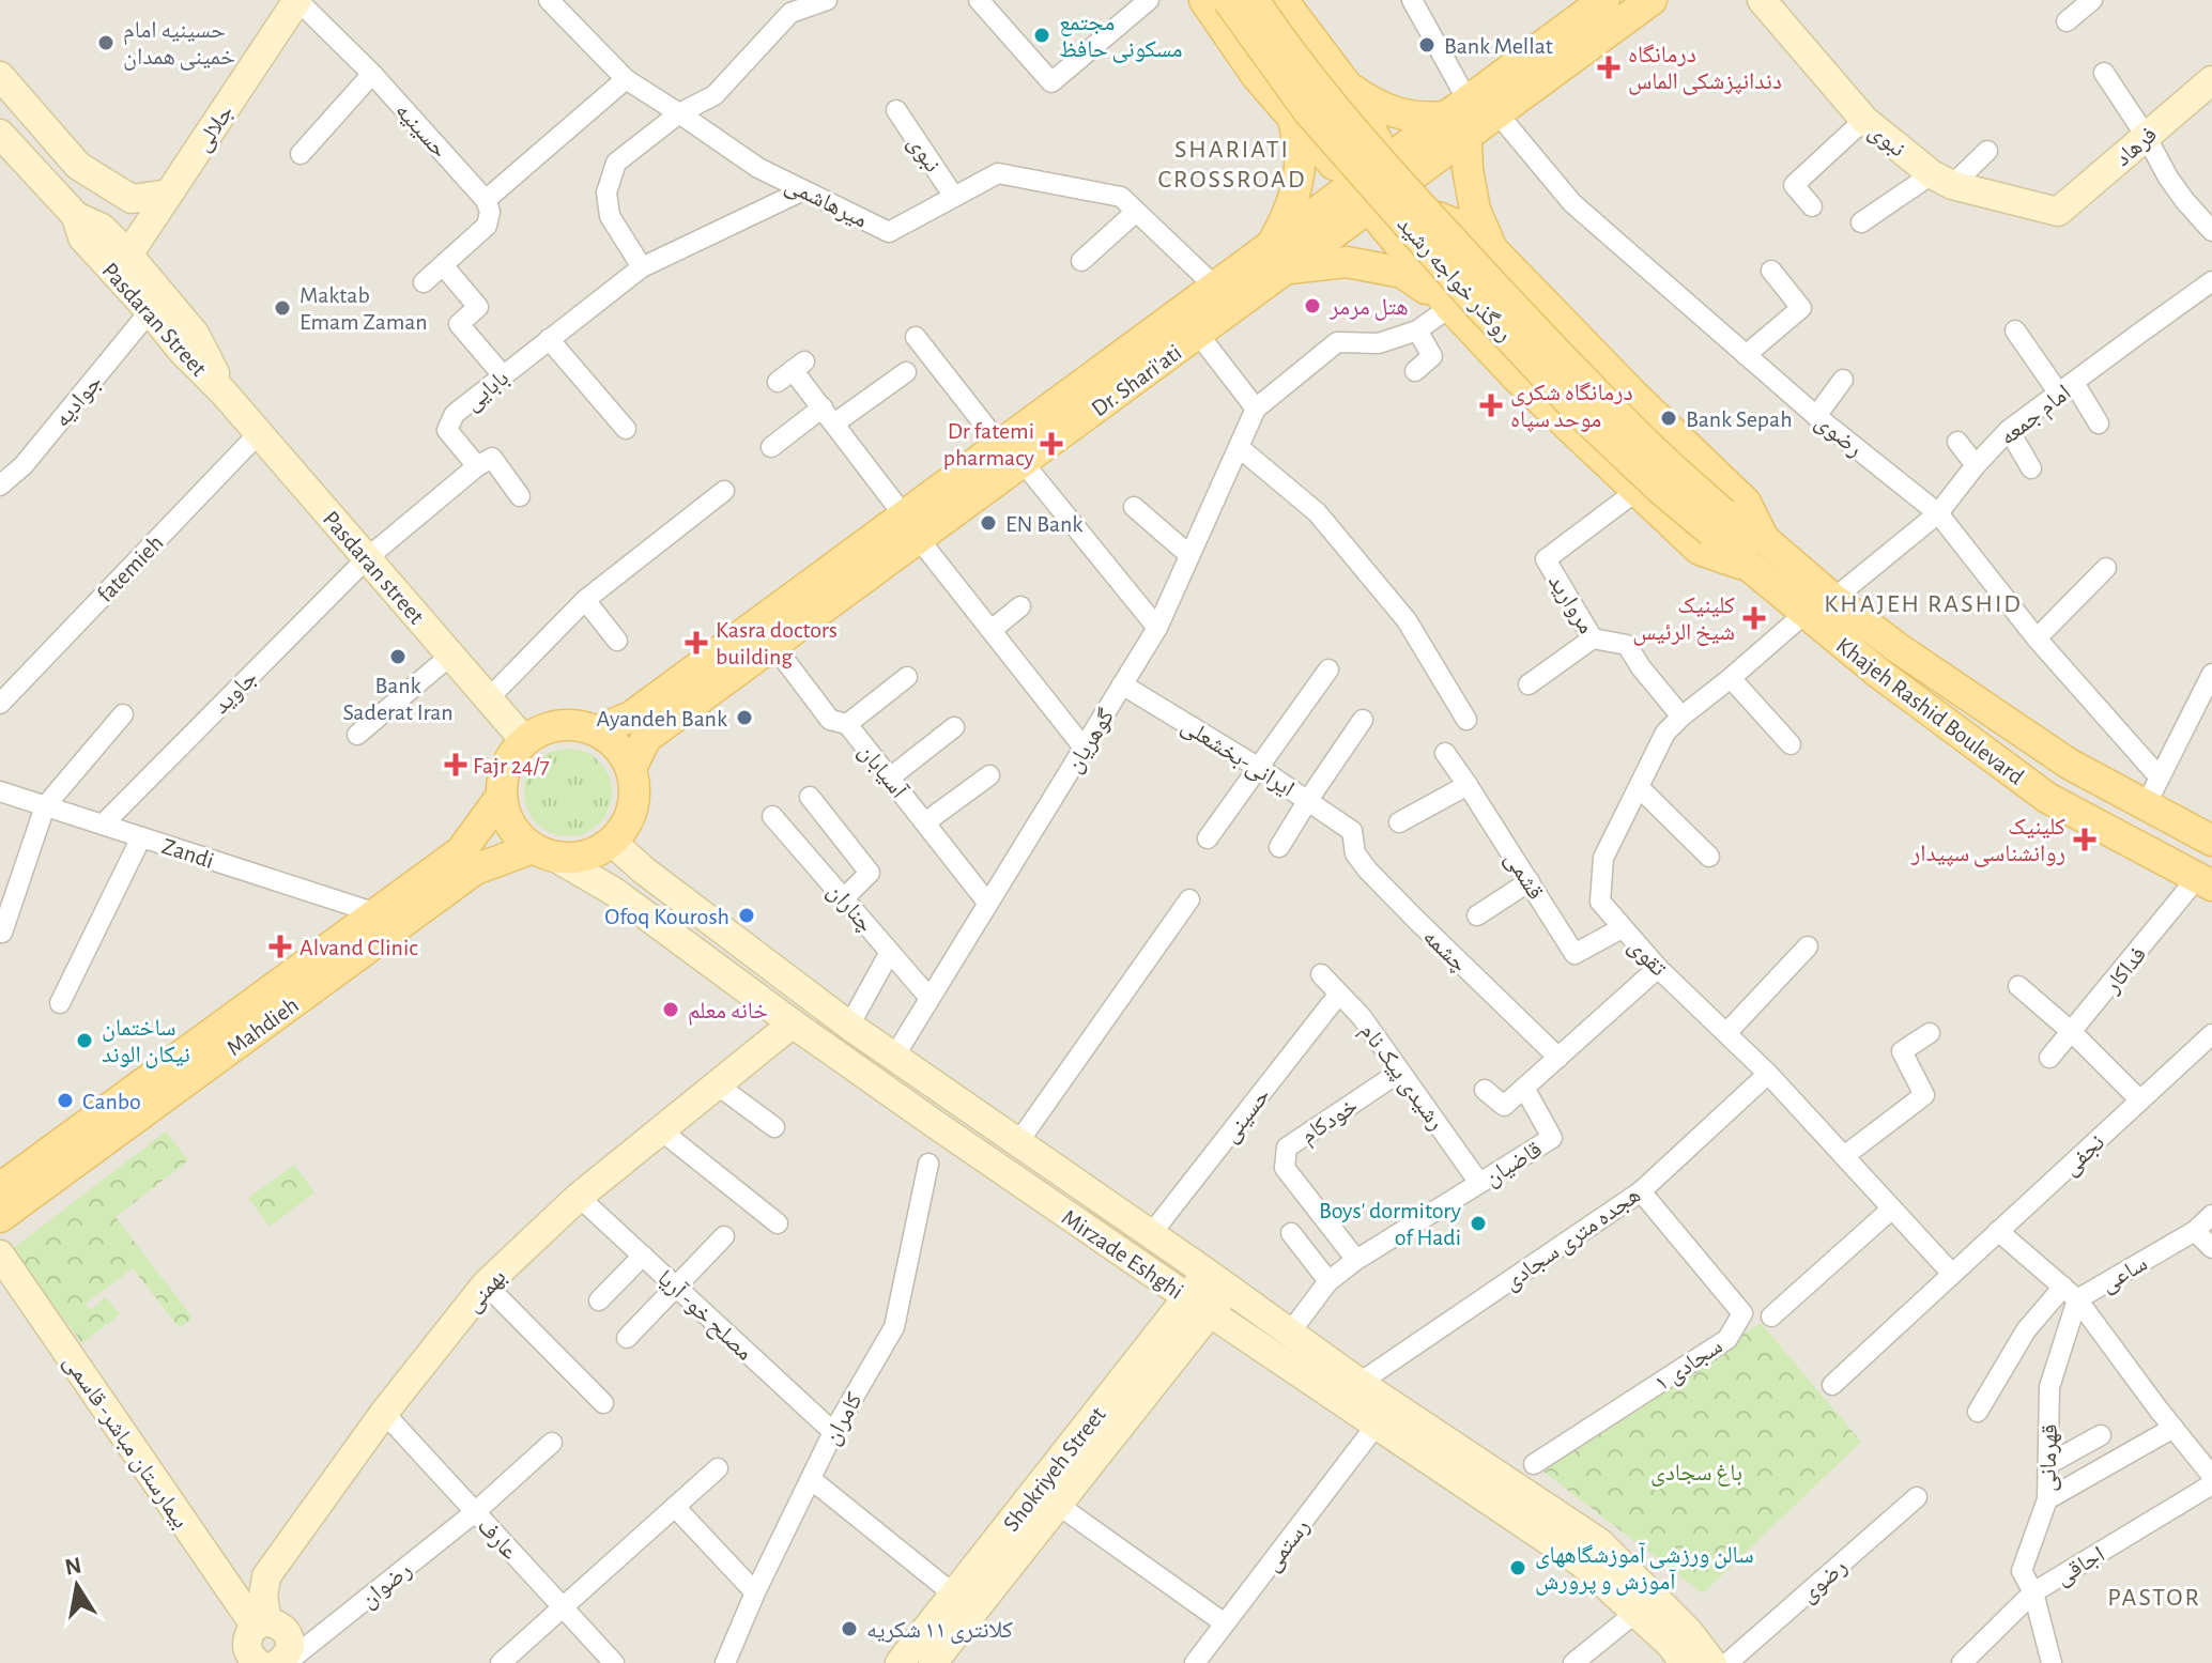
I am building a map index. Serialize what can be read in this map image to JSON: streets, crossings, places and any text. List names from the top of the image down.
{
  "streets": {
    "main road": [
      "جلالی",
      "نبوی",
      "فرهاد",
      "روگذر خواجه رشید",
      "Pasdaran Street",
      "Dr. Shari'ati",
      "Pasdaran street",
      "Khajeh Rashid Boulevard",
      "Mahdieh",
      "Mirzade Eshghi",
      "بهمنی",
      "بیمارستان مباشر- قاسمی",
      "Shokriyeh Street"
    ],
    "street": [
      "حسینیه",
      "میرهاشمی",
      "بابایی",
      "جوادیه",
      "امام جمعه",
      "رضوی",
      "fatemieh",
      "مروارید",
      "جاوید",
      "گوهریان",
      "ایرانی-بخشعلی",
      "آسیابان",
      "Zandi",
      "قشمی",
      "چناران",
      "چشمه",
      "تقوی",
      "فداکار",
      "رشیدی پیک نام",
      "حسینی",
      "خودکام",
      "نجفی",
      "قاضیان",
      "هجده متری سجادی",
      "ساعی",
      "مصلح خو- آریا",
      "سجادی ۱",
      "کامران",
      "قهرمانی",
      "عارف",
      "رستمی",
      "اجاقی",
      "رضوان"
    ]
  },
  "crossings": [
    ["جلالی", "حسینیه"],
    ["جلالی", "Pasdaran Street"],
    ["نبوی", "فرهاد"],
    ["نبوی", "میرهاشمی"],
    ["میرهاشمی", "Dr. Shari'ati"],
    ["میرهاشمی", "بابایی"],
    ["روگذر خواجه رشید", "Khajeh Rashid Boulevard"],
    ["Pasdaran Street", "جوادیه"],
    ["Pasdaran Street", "Pasdaran street"],
    ["Dr. Shari'ati", "رضوی"],
    ["Dr. Shari'ati", "Pasdaran street"],
    ["Dr. Shari'ati", "آسیابان"],
    ["Dr. Shari'ati", "Mahdieh"],
    ["Dr. Shari'ati", "Mirzade Eshghi"],
    ["امام جمعه", "رضوی"],
    ["امام جمعه", "Khajeh Rashid Boulevard"],
    ["Pasdaran street", "fatemieh"],
    ["Pasdaran street", "جاوید"],
    ["Pasdaran street", "Mahdieh"],
    ["Pasdaran street", "Mirzade Eshghi"],
    ["مروارید", "تقوی"],
    ["جاوید", "Zandi"],
    ["Khajeh Rashid Boulevard", "تقوی"],
    ["Khajeh Rashid Boulevard", "فداکار"],
    ["گوهریان", "ایرانی-بخشعلی"],
    ["گوهریان", "آسیابان"],
    ["گوهریان", "چناران"],
    ["گوهریان", "Mirzade Eshghi"],
    ["ایرانی-بخشعلی", "چشمه"],
    ["Zandi", "Mahdieh"],
    ["قشمی", "تقوی"],
    ["تقوی", "نجفی"],
    ["تقوی", "هجده متری سجادی"],
    ["Mahdieh", "Mirzade Eshghi"],
    ["رشیدی پیک نام", "حسینی"],
    ["رشیدی پیک نام", "خودکام"],
    ["رشیدی پیک نام", "قاضیان"],
    ["حسینی", "Mirzade Eshghi"],
    ["خودکام", "قاضیان"],
    ["نجفی", "ساعی"],
    ["قاضیان", "Mirzade Eshghi"],
    ["هجده متری سجادی", "Mirzade Eshghi"],
    ["هجده متری سجادی", "سجادی ۱"],
    ["Mirzade Eshghi", "بهمنی"],
    ["Mirzade Eshghi", "Shokriyeh Street"],
    ["Mirzade Eshghi", "رستمی"],
    ["ساعی", "قهرمانی"],
    ["بهمنی", "مصلح خو- آریا"],
    ["بهمنی", "بیمارستان مباشر- قاسمی"],
    ["بهمنی", "عارف"],
    ["مصلح خو- آریا", "کامران"],
    ["بیمارستان مباشر- قاسمی", "رضوان"],
    ["قهرمانی", "اجاقی"],
    ["عارف", "رضوان"]
  ],
  "districts": ["SHARIATI CROSSROAD", "KHAJEH RASHID", "PASTOR"],
  "parks": ["باغ سجادی"],
  "places": {
    "other": [
      "مجتمع مسکونی حافظ",
      "حسینیه امام خمینی همدان",
      "Bank Mellat",
      "هتل مرمر",
      "Maktab Emam Zaman",
      "Bank Sepah",
      "EN Bank",
      "Bank Saderat Iran",
      "Ayandeh Bank",
      "Ofoq Kourosh",
      "خانه معلم",
      "ساختمان نیکان الوند",
      "Canbo",
      "Boys' dormitory of Hadi",
      "سالن ورزشی آموزشگاههای آموزش و پرورش",
      "کلانتری ۱۱ شکریه"
    ],
    "health": [
      "درمانگاه دندانپزشکی الماس",
      "درمانگاه شکری موحد سپاه",
      "Dr fatemi pharmacy",
      "کلینیک شیخ الرئیس",
      "Kasra doctors building",
      "Fajr 24/7",
      "کلینیک روانشناسی سپیدار",
      "Alvand Clinic"
    ]
  },
  "north": "top"
}
